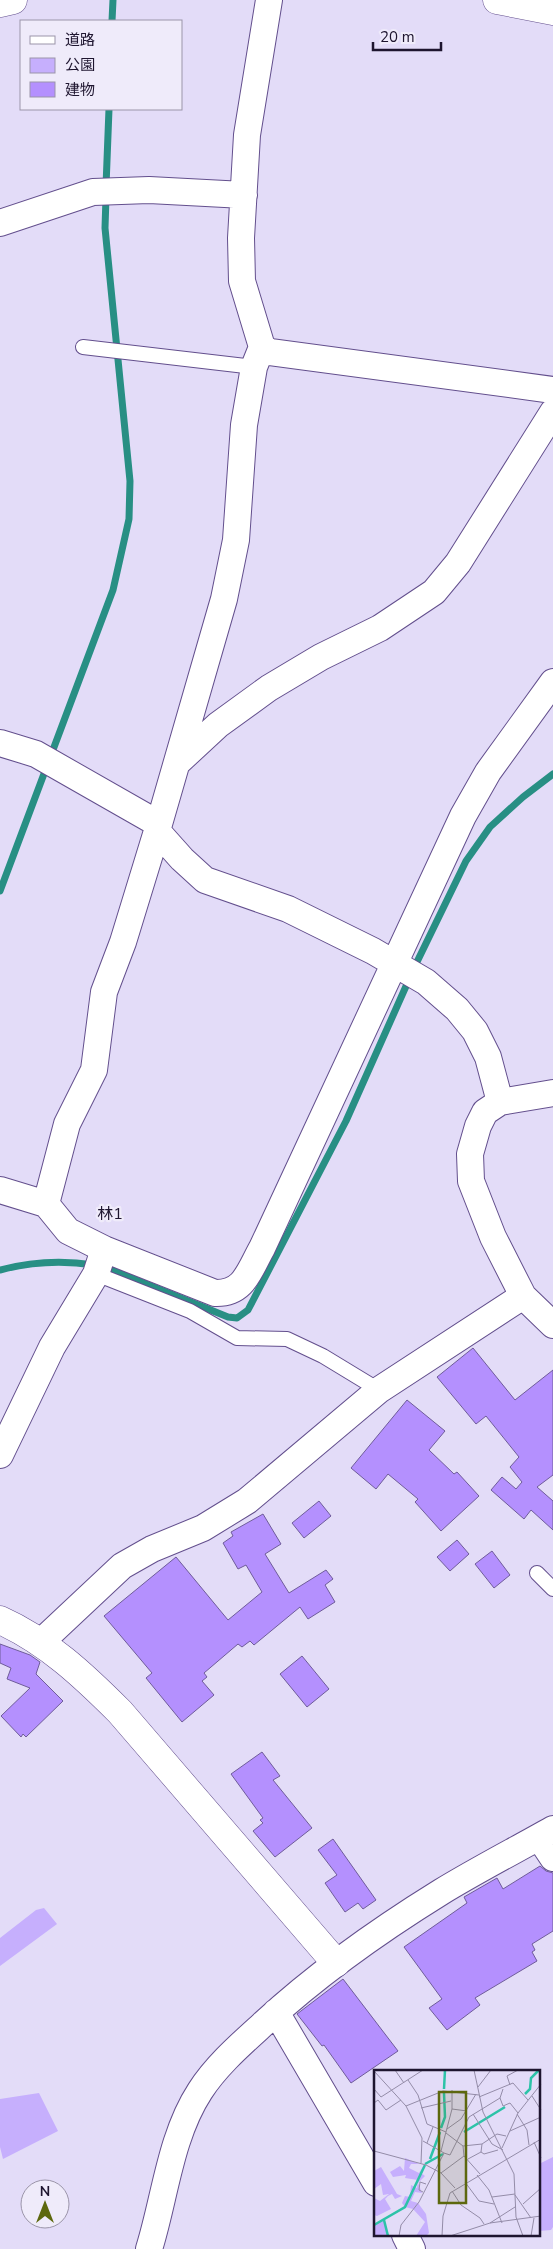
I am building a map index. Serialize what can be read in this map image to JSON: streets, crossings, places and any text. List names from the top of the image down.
{
  "districts": ["林1"],
  "legend": ["道路", "公園", "建物"],
  "scale_bar": "20 m",
  "north": "top"
}
